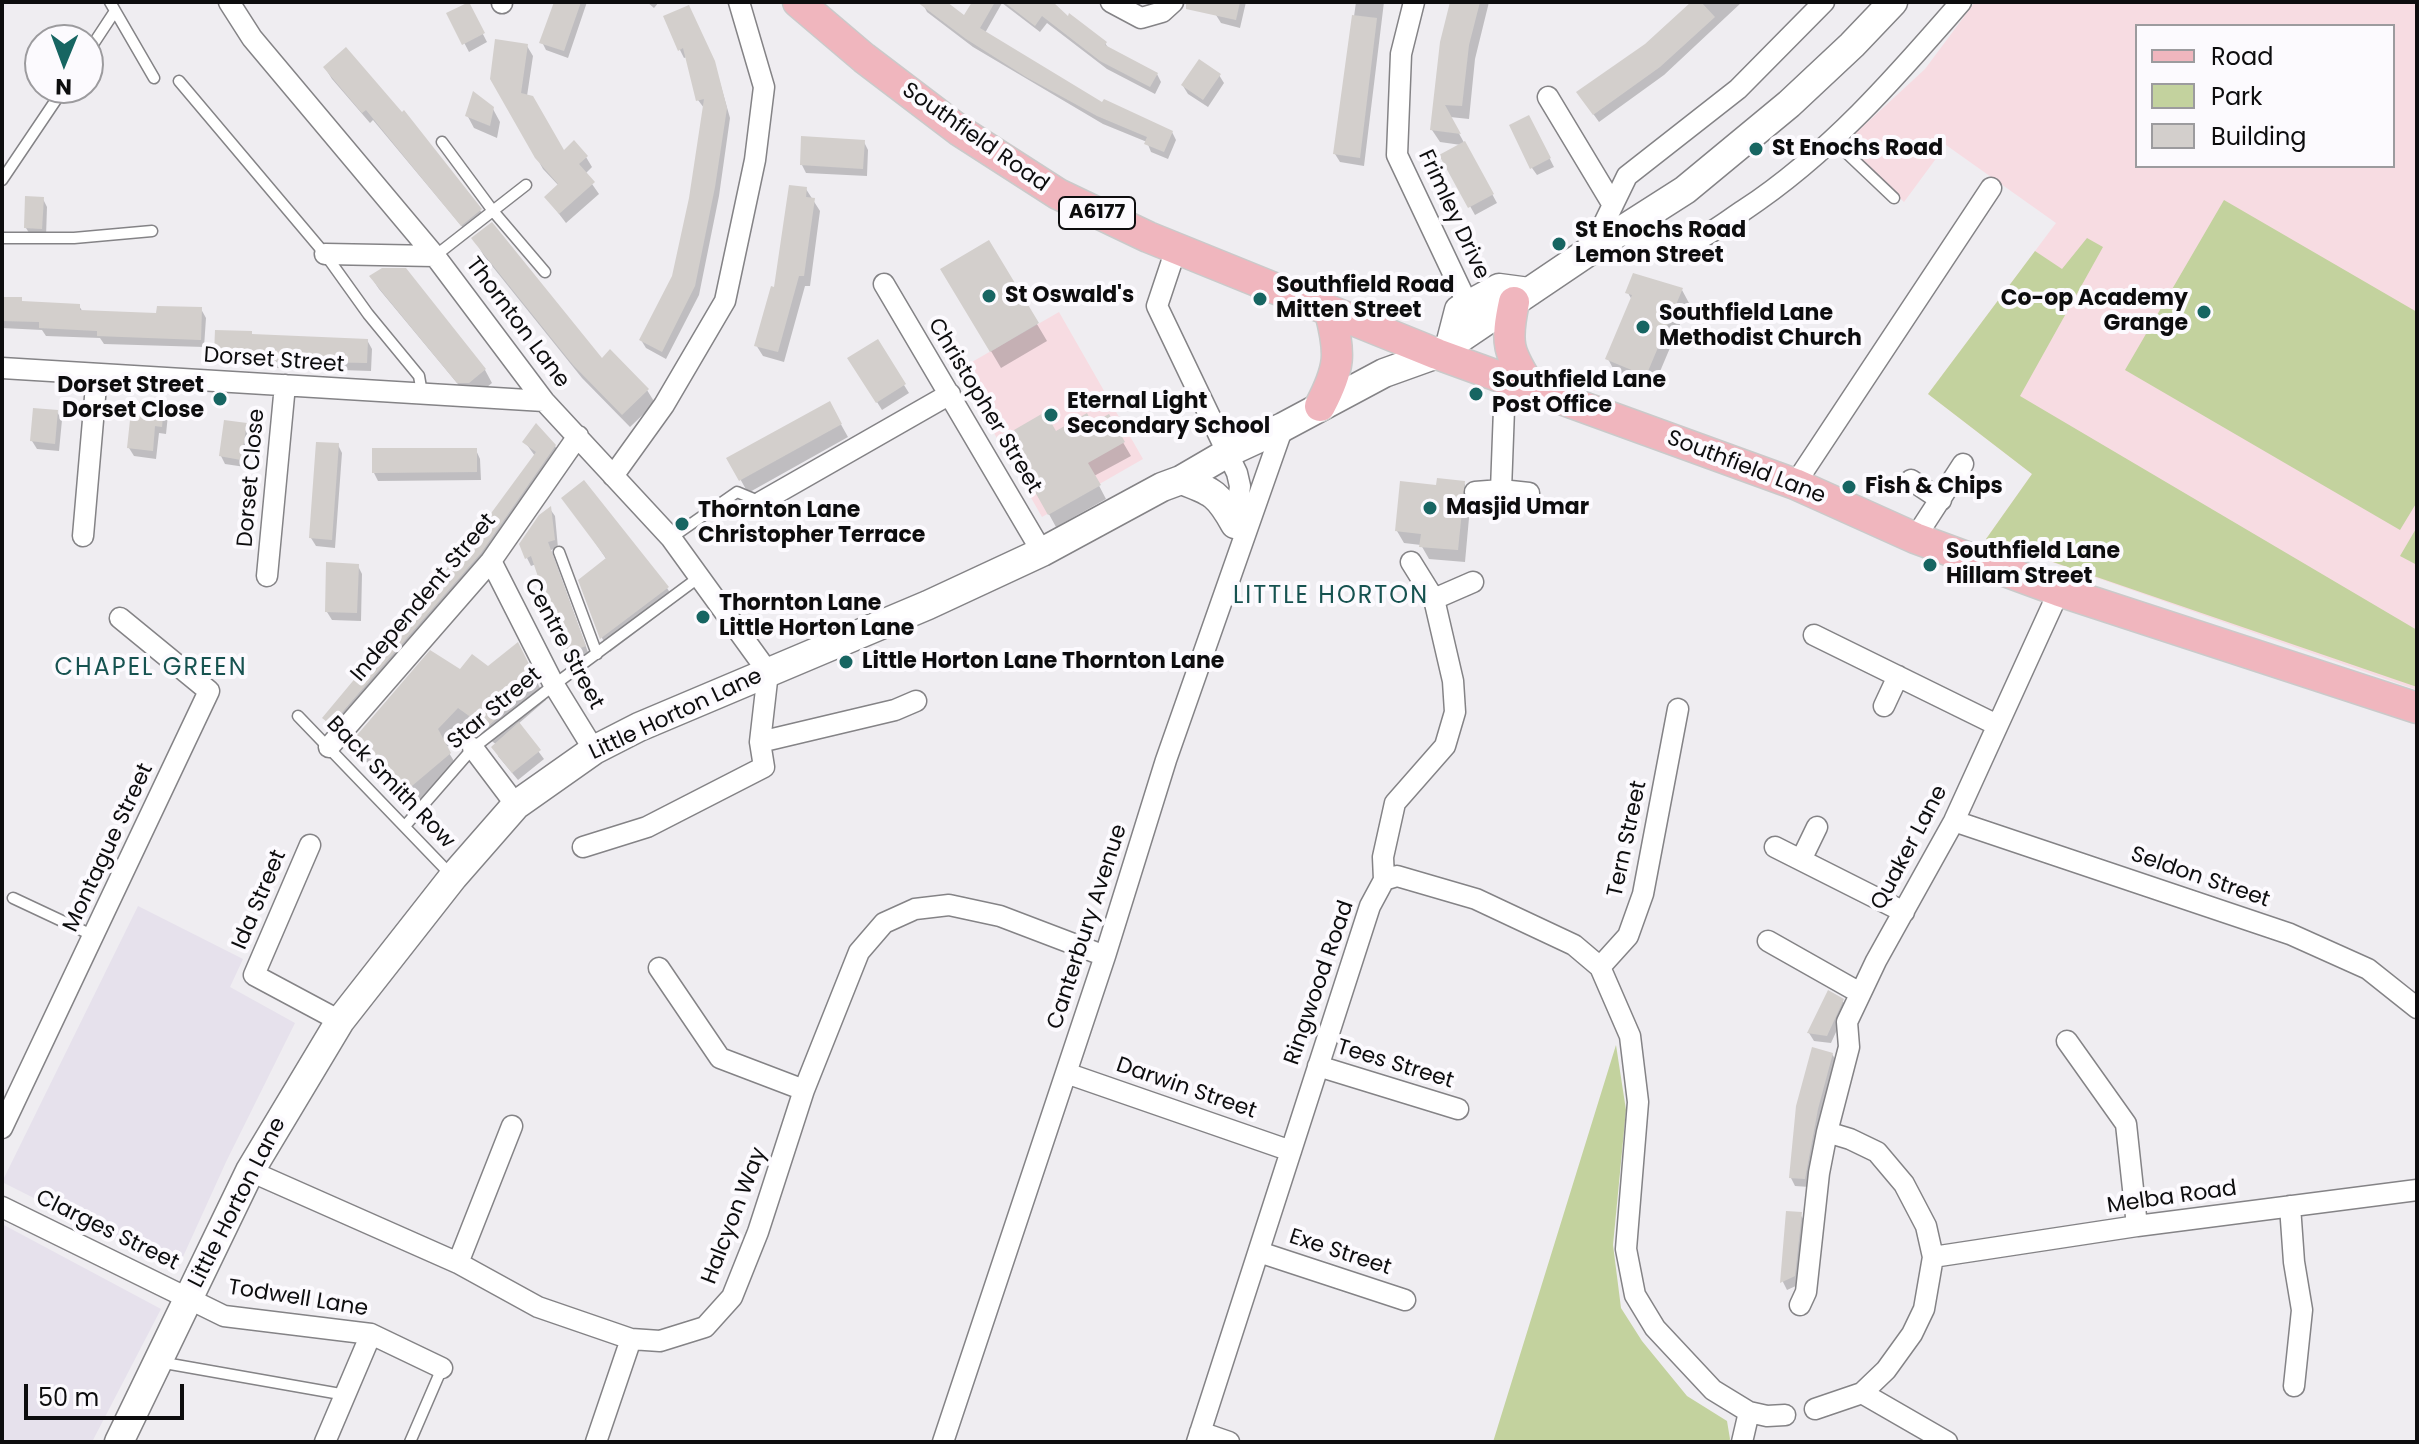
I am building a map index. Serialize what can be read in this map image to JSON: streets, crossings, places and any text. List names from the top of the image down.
{
  "streets": {
    "main road": ["Southfield Road", "A6177", "Southfield Lane"],
    "street": [
      "Frimley Drive",
      "Thornton Lane",
      "Dorset Street",
      "Christopher Street",
      "Dorset Close",
      "Independent Street",
      "Centre Street",
      "Little Horton Lane",
      "Tern Street",
      "Montague Street",
      "Quaker Lane",
      "Seldon Street",
      "Ida Street",
      "Canterbury Avenue",
      "Ringwood Road",
      "Tees Street",
      "Darwin Street",
      "Melba Road",
      "Halcyon Way",
      "Clarges Street",
      "Exe Street",
      "Todwell Lane"
    ],
    "lane": ["Star Street", "Back Smith Row"]
  },
  "crossings": [
    ["Southfield Road", "Southfield Lane"],
    ["Southfield Road", "Little Horton Lane"],
    ["Thornton Lane", "Dorset Street"],
    ["Thornton Lane", "Independent Street"],
    ["Thornton Lane", "Star Street"],
    ["Thornton Lane", "Little Horton Lane"],
    ["Dorset Street", "Dorset Close"],
    ["Christopher Street", "Little Horton Lane"],
    ["Southfield Lane", "Little Horton Lane"],
    ["Southfield Lane", "Quaker Lane"],
    ["Independent Street", "Centre Street"],
    ["Independent Street", "Back Smith Row"],
    ["Centre Street", "Star Street"],
    ["Centre Street", "Little Horton Lane"],
    ["Star Street", "Back Smith Row"],
    ["Little Horton Lane", "Back Smith Row"],
    ["Little Horton Lane", "Ida Street"],
    ["Little Horton Lane", "Canterbury Avenue"],
    ["Little Horton Lane", "Halcyon Way"],
    ["Little Horton Lane", "Clarges Street"],
    ["Little Horton Lane", "Todwell Lane"],
    ["Quaker Lane", "Seldon Street"],
    ["Canterbury Avenue", "Darwin Street"],
    ["Canterbury Avenue", "Halcyon Way"],
    ["Ringwood Road", "Tees Street"],
    ["Ringwood Road", "Darwin Street"],
    ["Ringwood Road", "Exe Street"],
    ["Clarges Street", "Todwell Lane"]
  ],
  "districts": ["LITTLE HORTON", "CHAPEL GREEN"],
  "places": [
    "St Enochs Road",
    "St Enochs Road Lemon Street",
    "St Oswald's",
    "Southfield Road Mitten Street",
    "Co-op Academy Grange",
    "Southfield Lane Methodist Church",
    "Southfield Lane Post Office",
    "Dorset Street Dorset Close",
    "Eternal Light Secondary School",
    "Fish & Chips",
    "Masjid Umar",
    "Thornton Lane Christopher Terrace",
    "Southfield Lane Hillam Street",
    "Thornton Lane Little Horton Lane",
    "Little Horton Lane Thornton Lane"
  ],
  "legend": ["Road", "Park", "Building"],
  "scale_bar": "50 m",
  "north": "bottom"
}
